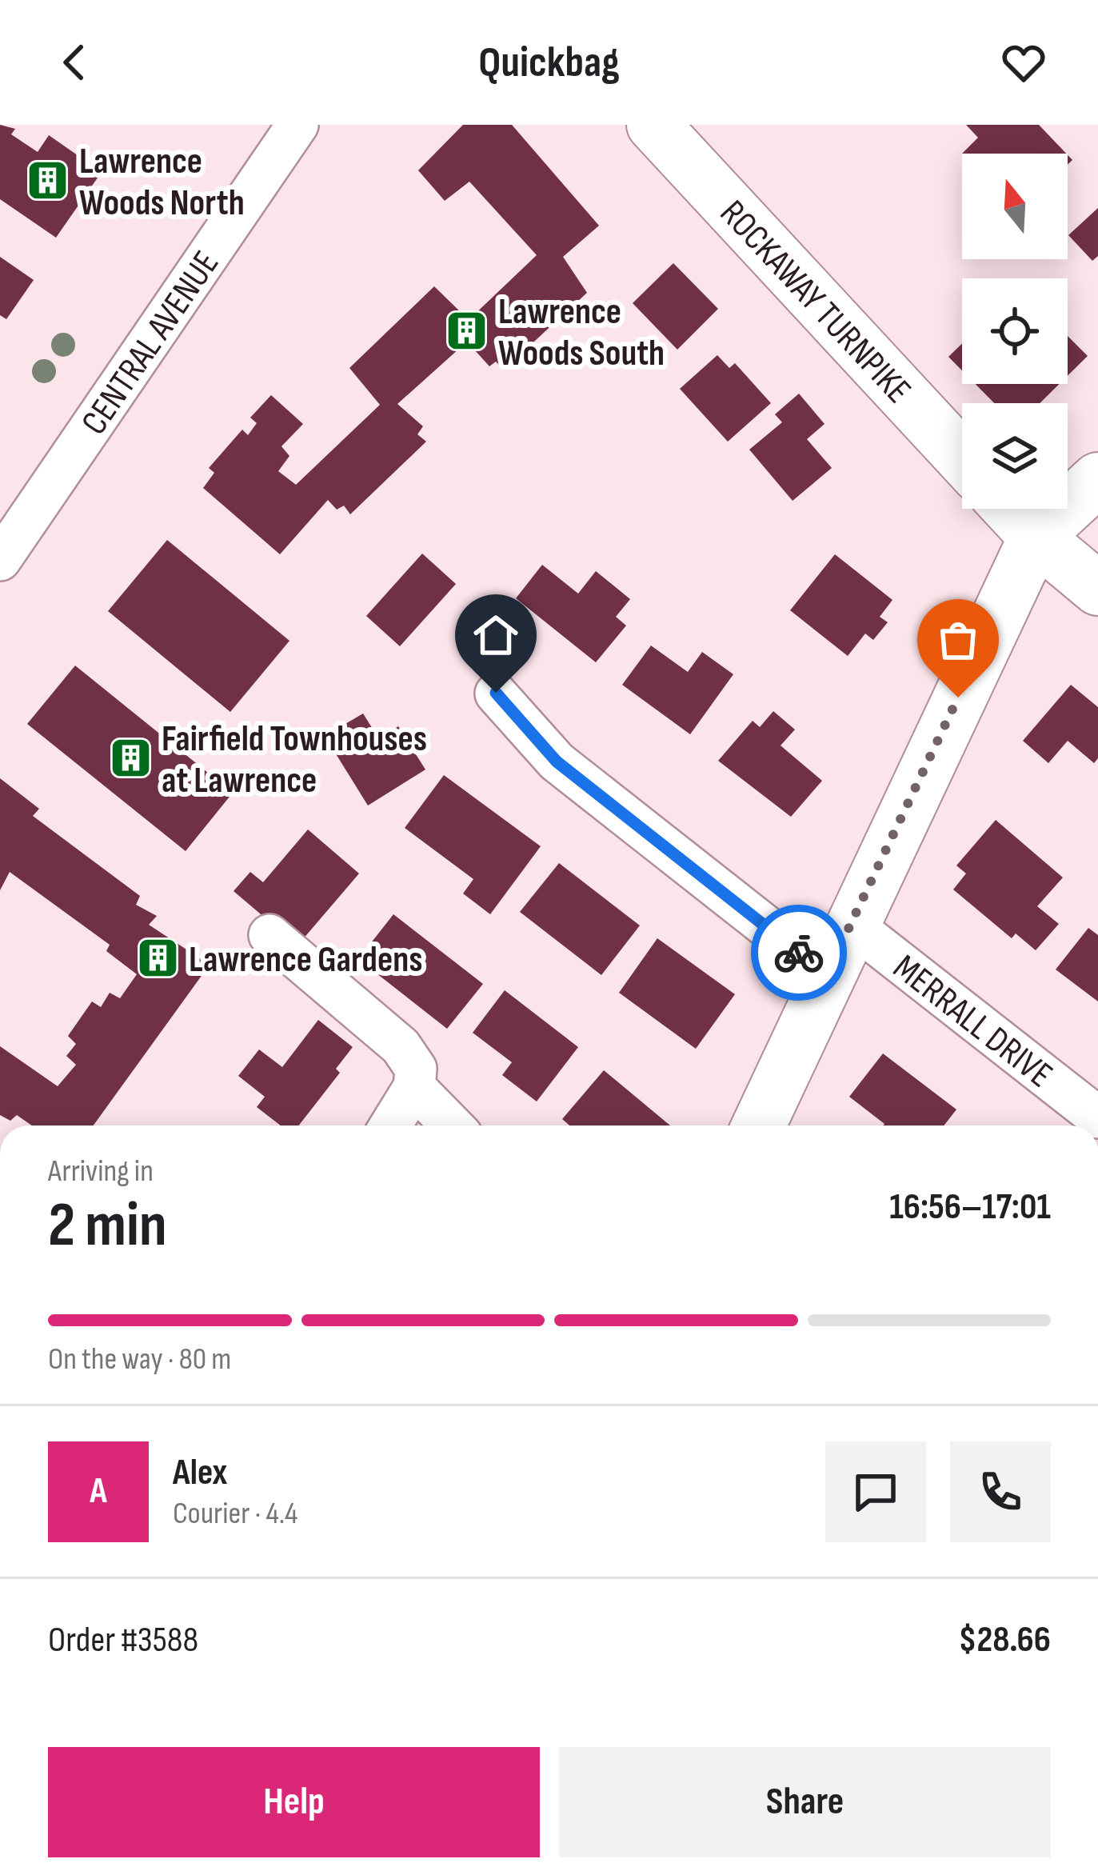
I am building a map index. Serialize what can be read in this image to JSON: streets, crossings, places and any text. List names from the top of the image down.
{
  "streets": {
    "main road": ["ROCKAWAY TURNPIKE"],
    "street": ["CENTRAL AVENUE", "MERRALL DRIVE"]
  },
  "places": {
    "building": [
      "Lawrence Woods North",
      "Lawrence Woods South",
      "Fairfield Townhouses at Lawrence",
      "Lawrence Gardens"
    ]
  },
  "north": "top",
  "page": {
    "header": "Quickbag",
    "heading": ["2 min", "Arriving in", "16:56–17:01"],
    "panel": [
      "Alex",
      "Courier · 4.4",
      "Order #3588",
      "$28.66"
    ],
    "bar": "On the way · 80 m",
    "round": "A",
    "buttons": ["Help", "Share"]
  }
}
